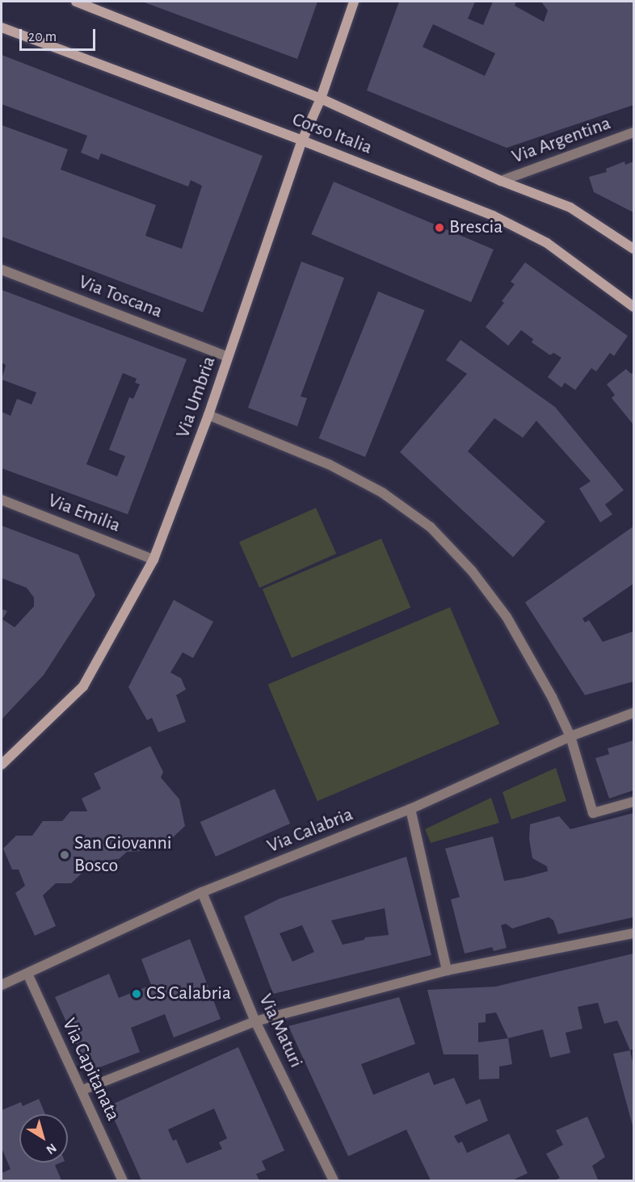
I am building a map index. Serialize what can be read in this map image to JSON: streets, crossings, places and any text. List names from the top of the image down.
{
  "streets": {
    "street": [
      "Corso Italia",
      "Via Argentina",
      "Via Toscana",
      "Via Umbria",
      "Via Emilia",
      "Via Calabria",
      "Via Maturi",
      "Via Capitanata"
    ]
  },
  "crossings": [
    ["Corso Italia", "Via Argentina"],
    ["Corso Italia", "Via Umbria"],
    ["Via Toscana", "Via Umbria"],
    ["Via Umbria", "Via Emilia"],
    ["Via Calabria", "Via Maturi"],
    ["Via Calabria", "Via Capitanata"]
  ],
  "places": ["Brescia", "San Giovanni Bosco", "CS Calabria"],
  "scale_bar": "20 m",
  "north": "bottom right"
}
